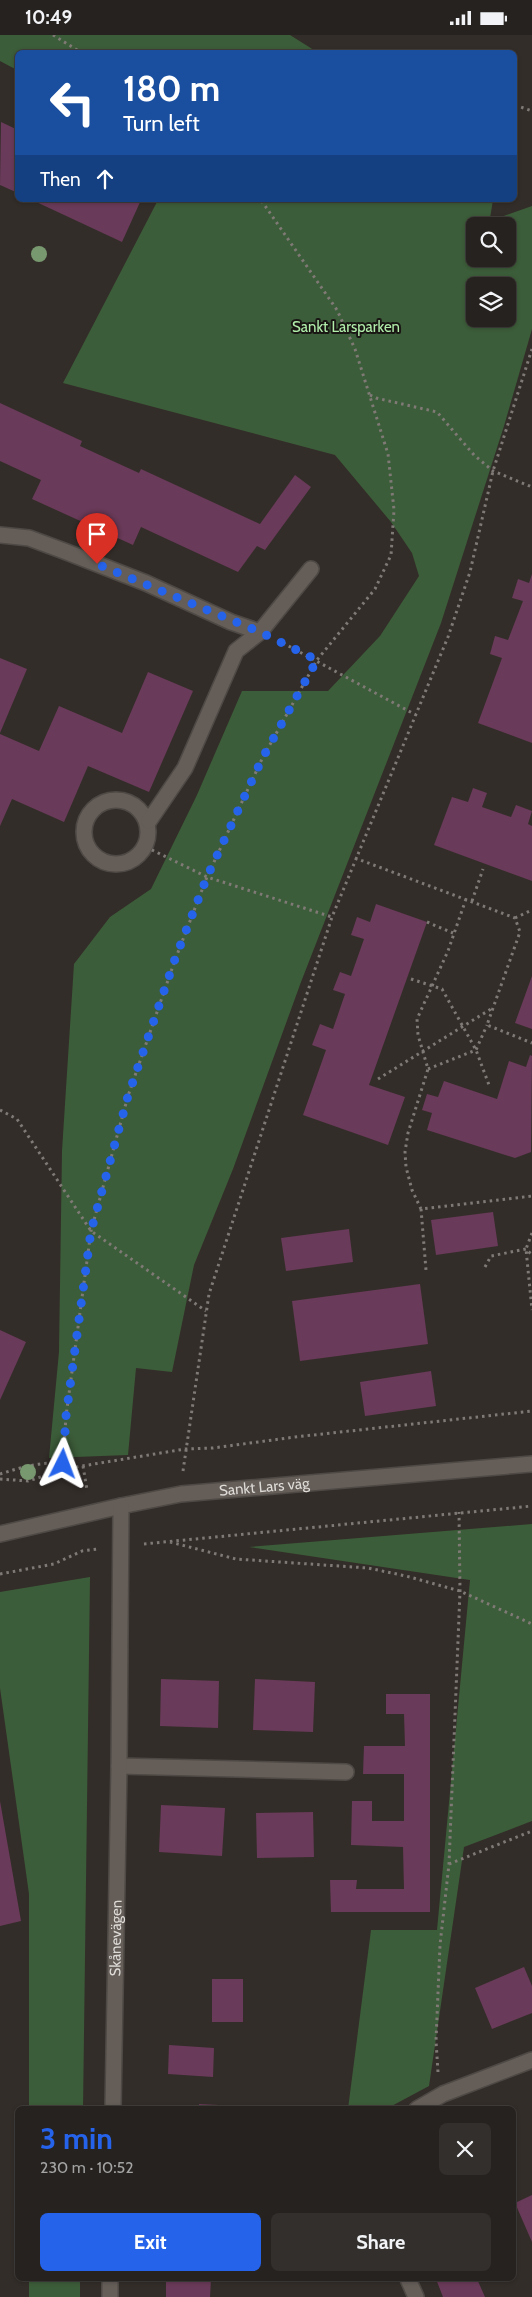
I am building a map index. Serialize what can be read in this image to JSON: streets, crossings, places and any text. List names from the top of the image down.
{
  "streets": {
    "street": ["Sankt Lars väg", "Skånevägen"]
  },
  "crossings": [
    ["Sankt Lars väg", "Skånevägen"]
  ],
  "parks": ["Sankt Larsparken"],
  "page": {
    "status": "10:49",
    "turn": ["180 m", "Turn left"],
    "then": "Then",
    "heading": ["3 min", "230 m · 10:52"],
    "buttons": ["Exit", "Share"]
  }
}
